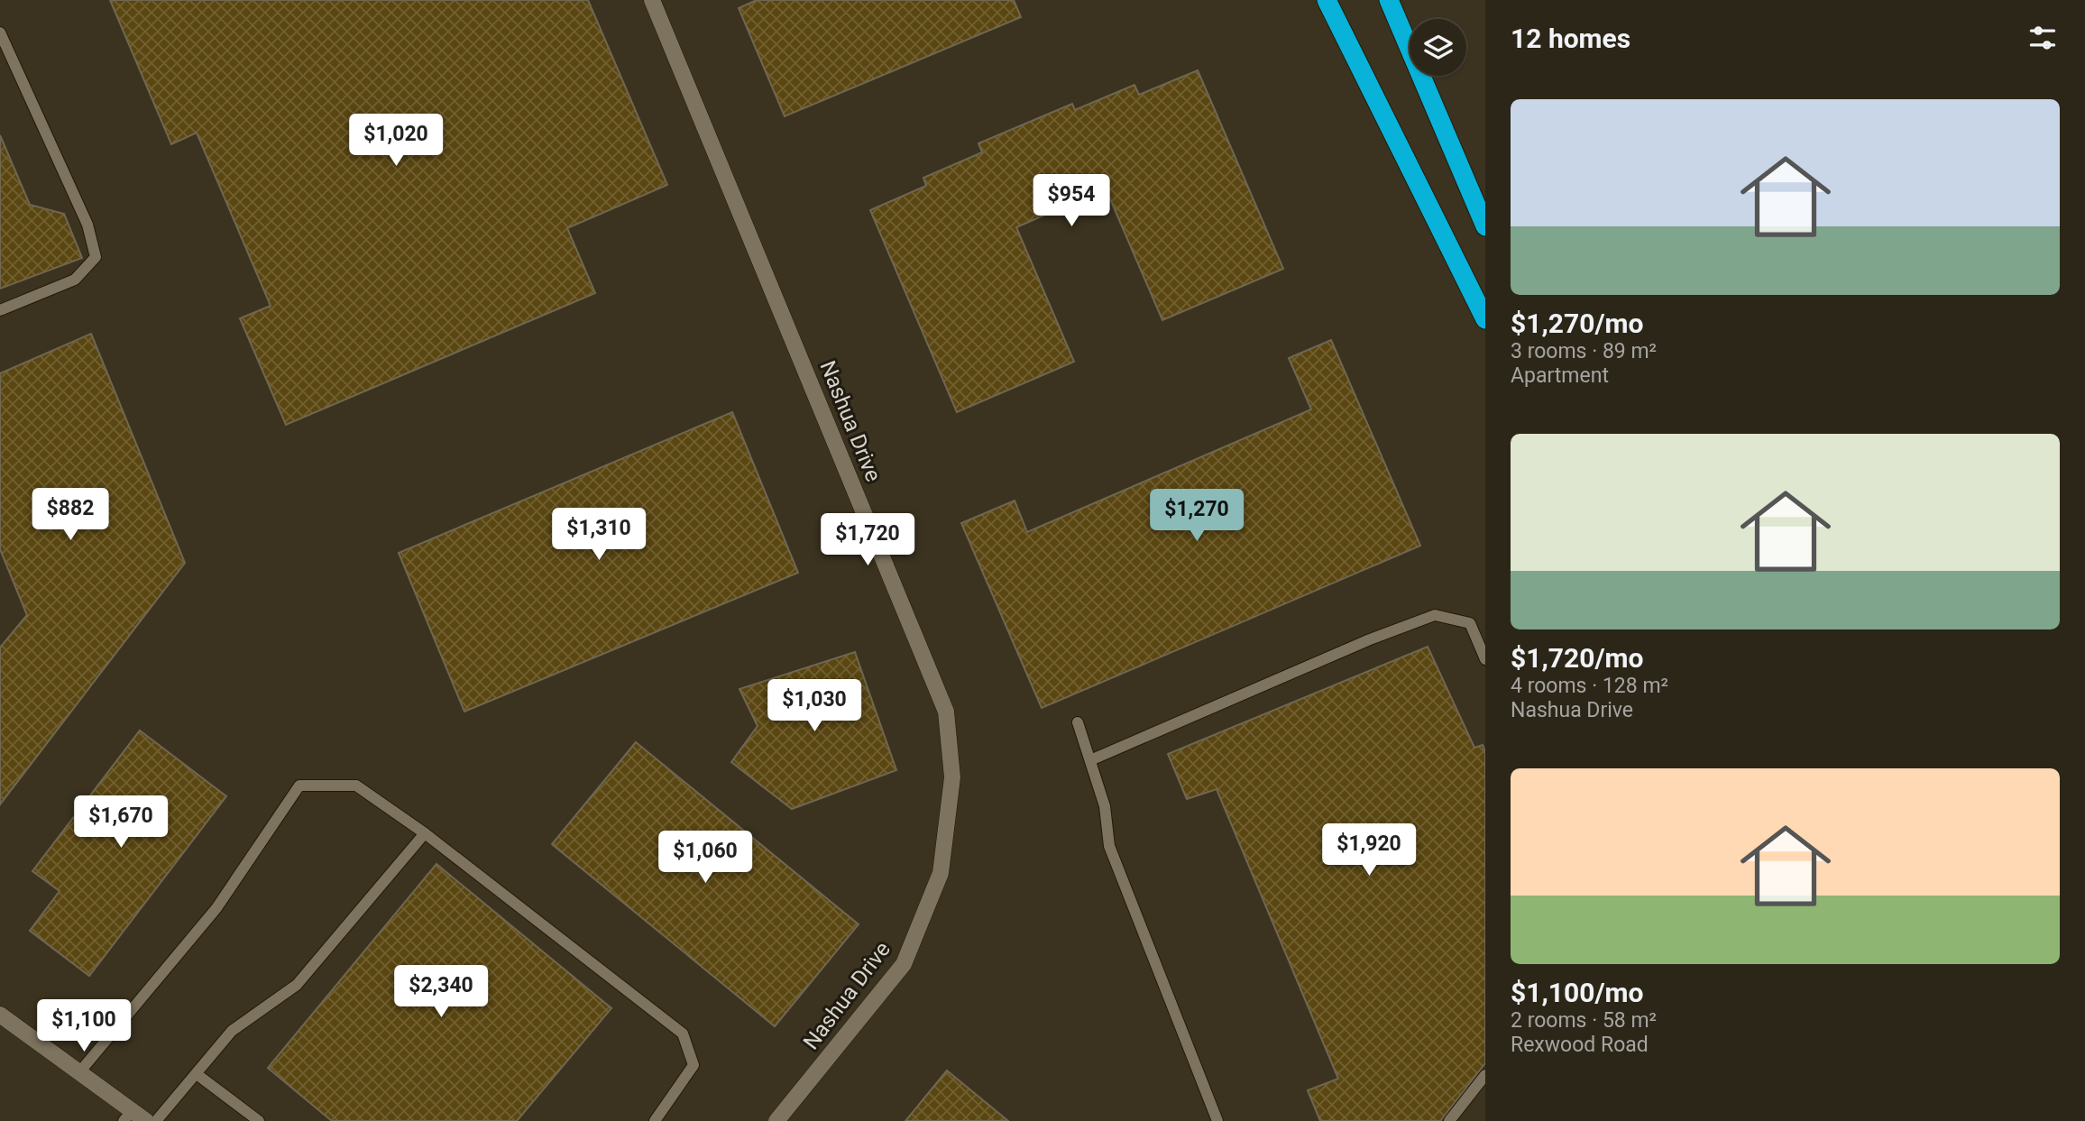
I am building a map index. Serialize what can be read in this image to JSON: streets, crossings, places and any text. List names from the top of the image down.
{
  "streets": {
    "street": ["Nashua Drive"]
  },
  "page": {
    "heading": "12 homes",
    "list": [
      {
        "name": "$1,270/mo",
        "note": "3 rooms · 89 m² · Apartment"
      },
      {
        "name": "$1,720/mo",
        "note": "4 rooms · 128 m² · Nashua Drive"
      },
      {
        "name": "$1,100/mo",
        "note": "2 rooms · 58 m² · Rexwood Road"
      }
    ],
    "price": [
      "$1,020",
      "$954",
      "$882",
      "$1,270",
      "$1,310",
      "$1,720",
      "$1,030",
      "$1,670",
      "$1,920",
      "$1,060",
      "$2,340",
      "$1,100"
    ]
  }
}
